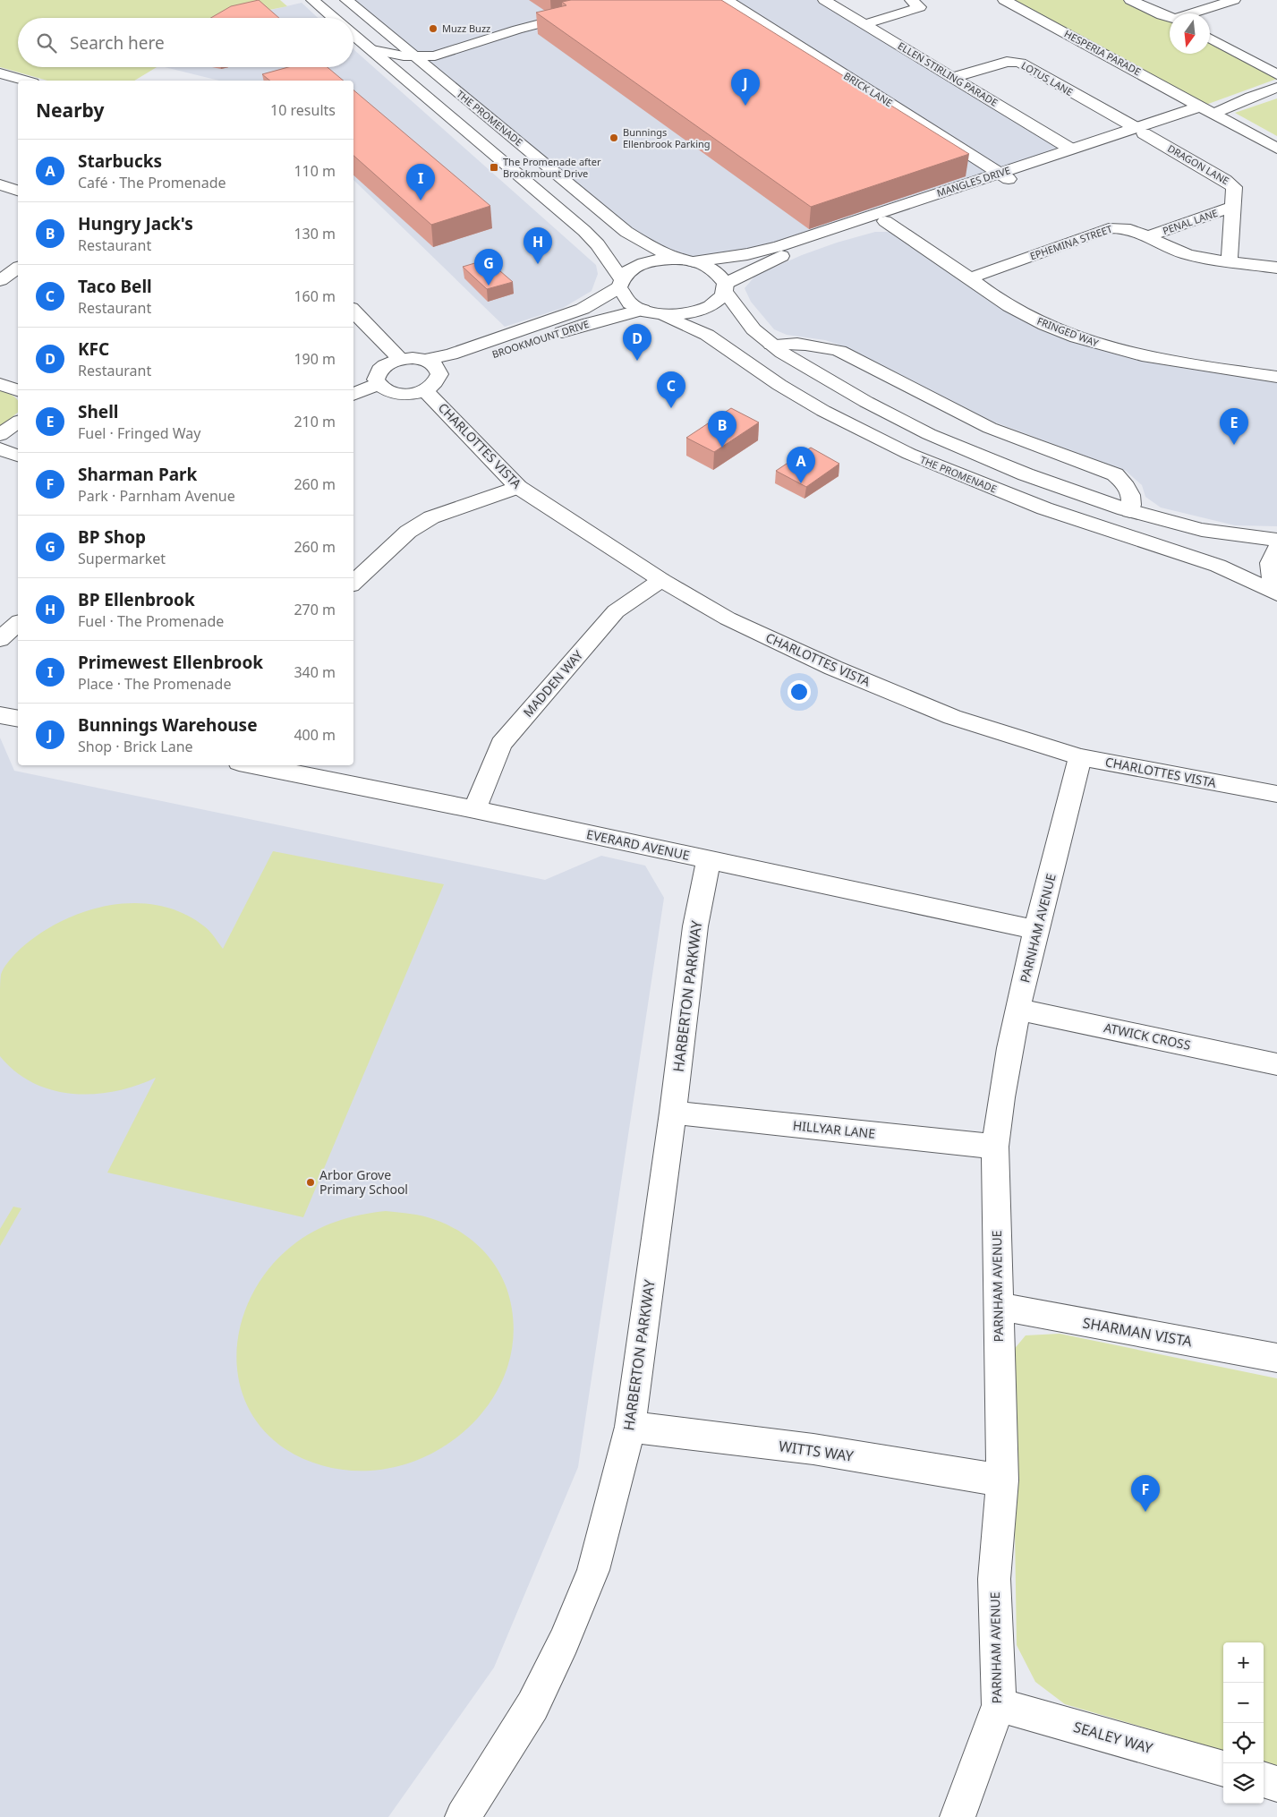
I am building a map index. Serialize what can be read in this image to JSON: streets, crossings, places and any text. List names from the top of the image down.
{
  "streets": {
    "street": [
      "HESPERIA PARADE",
      "ELLEN STIRLING PARADE",
      "LOTUS LANE",
      "BRICK LANE",
      "THE PROMENADE",
      "DRAGON LANE",
      "MANGLES DRIVE",
      "PENAL LANE",
      "EPHEMINA STREET",
      "FRINGED WAY",
      "BROOKMOUNT DRIVE",
      "CHARLOTTES VISTA",
      "MADDEN WAY",
      "EVERARD AVENUE",
      "PARNHAM AVENUE",
      "HARBERTON PARKWAY",
      "ATWICK CROSS",
      "HILLYAR LANE",
      "SHARMAN VISTA",
      "WITTS WAY",
      "SEALEY WAY"
    ]
  },
  "crossings": [
    ["HESPERIA PARADE", "MANGLES DRIVE"],
    ["ELLEN STIRLING PARADE", "LOTUS LANE"],
    ["ELLEN STIRLING PARADE", "MANGLES DRIVE"],
    ["LOTUS LANE", "DRAGON LANE"],
    ["LOTUS LANE", "MANGLES DRIVE"],
    ["BRICK LANE", "MANGLES DRIVE"],
    ["THE PROMENADE", "MANGLES DRIVE"],
    ["THE PROMENADE", "BROOKMOUNT DRIVE"],
    ["DRAGON LANE", "MANGLES DRIVE"],
    ["DRAGON LANE", "PENAL LANE"],
    ["DRAGON LANE", "EPHEMINA STREET"],
    ["MANGLES DRIVE", "FRINGED WAY"],
    ["MANGLES DRIVE", "BROOKMOUNT DRIVE"],
    ["PENAL LANE", "EPHEMINA STREET"],
    ["EPHEMINA STREET", "FRINGED WAY"],
    ["BROOKMOUNT DRIVE", "CHARLOTTES VISTA"],
    ["CHARLOTTES VISTA", "MADDEN WAY"],
    ["CHARLOTTES VISTA", "PARNHAM AVENUE"],
    ["MADDEN WAY", "EVERARD AVENUE"],
    ["EVERARD AVENUE", "PARNHAM AVENUE"],
    ["EVERARD AVENUE", "HARBERTON PARKWAY"],
    ["PARNHAM AVENUE", "ATWICK CROSS"],
    ["PARNHAM AVENUE", "HILLYAR LANE"],
    ["PARNHAM AVENUE", "SHARMAN VISTA"],
    ["PARNHAM AVENUE", "WITTS WAY"],
    ["PARNHAM AVENUE", "SEALEY WAY"],
    ["HARBERTON PARKWAY", "HILLYAR LANE"],
    ["HARBERTON PARKWAY", "WITTS WAY"]
  ],
  "places": {
    "other": ["Muzz Buzz", "Bunnings Ellenbrook Parking", "Arbor Grove Primary School"],
    "transit": ["The Promenade after Brookmount Drive"]
  },
  "north": "bottom",
  "page": {
    "search": "Search here",
    "pins": [
      "J",
      "I",
      "H",
      "G",
      "D",
      "C",
      "E",
      "B",
      "A",
      "F"
    ],
    "heading": ["Nearby", "10 results"],
    "list": [
      {
        "mark": "A",
        "name": "Starbucks",
        "note": "Café · The Promenade",
        "value": "110 m"
      },
      {
        "mark": "B",
        "name": "Hungry Jack's",
        "note": "Restaurant",
        "value": "130 m"
      },
      {
        "mark": "C",
        "name": "Taco Bell",
        "note": "Restaurant",
        "value": "160 m"
      },
      {
        "mark": "D",
        "name": "KFC",
        "note": "Restaurant",
        "value": "190 m"
      },
      {
        "mark": "E",
        "name": "Shell",
        "note": "Fuel · Fringed Way",
        "value": "210 m"
      },
      {
        "mark": "F",
        "name": "Sharman Park",
        "note": "Park · Parnham Avenue",
        "value": "260 m"
      },
      {
        "mark": "G",
        "name": "BP Shop",
        "note": "Supermarket",
        "value": "260 m"
      },
      {
        "mark": "H",
        "name": "BP Ellenbrook",
        "note": "Fuel · The Promenade",
        "value": "270 m"
      },
      {
        "mark": "I",
        "name": "Primewest Ellenbrook",
        "note": "Place · The Promenade",
        "value": "340 m"
      },
      {
        "mark": "J",
        "name": "Bunnings Warehouse",
        "note": "Shop · Brick Lane",
        "value": "400 m"
      }
    ],
    "map_buttons": ["+", "−"]
  }
}
